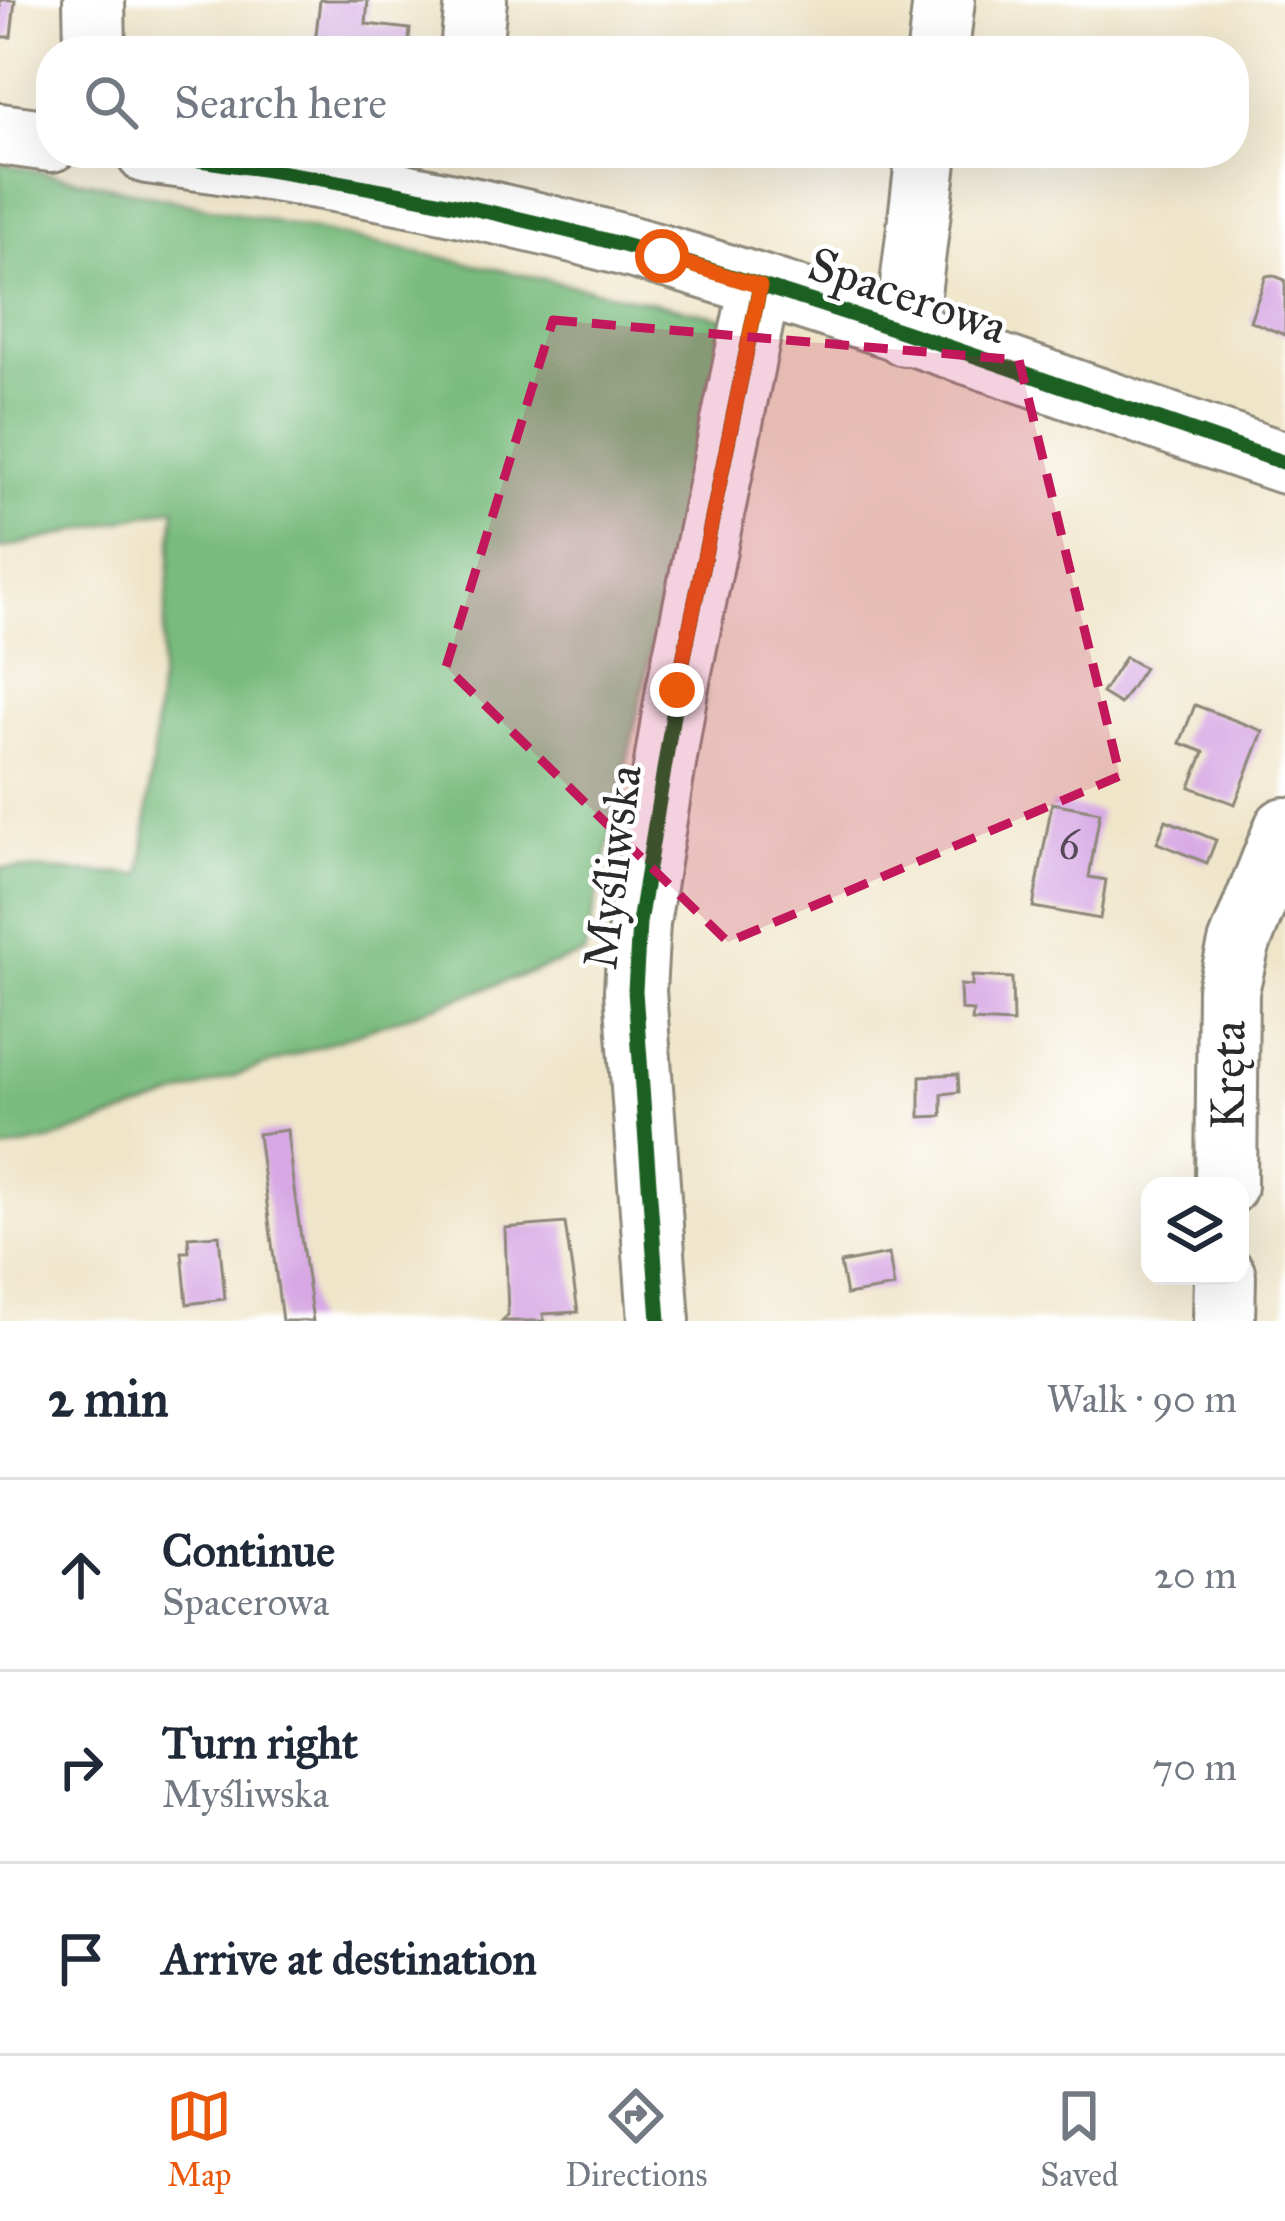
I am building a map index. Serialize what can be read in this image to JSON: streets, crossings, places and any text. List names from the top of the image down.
{
  "streets": {
    "street": ["Spacerowa", "Myśliwska", "Kręta"]
  },
  "crossings": [
    ["Spacerowa", "Myśliwska"]
  ],
  "house_numbers": ["6"],
  "page": {
    "search": "Search here",
    "heading": ["2 min", "Walk · 90 m"],
    "list": [
      ["Continue", "Spacerowa", "20 m"],
      ["Turn right", "Myśliwska", "70 m"],
      "Arrive at destination"
    ],
    "nav": ["Map", "Directions", "Saved"]
  }
}
